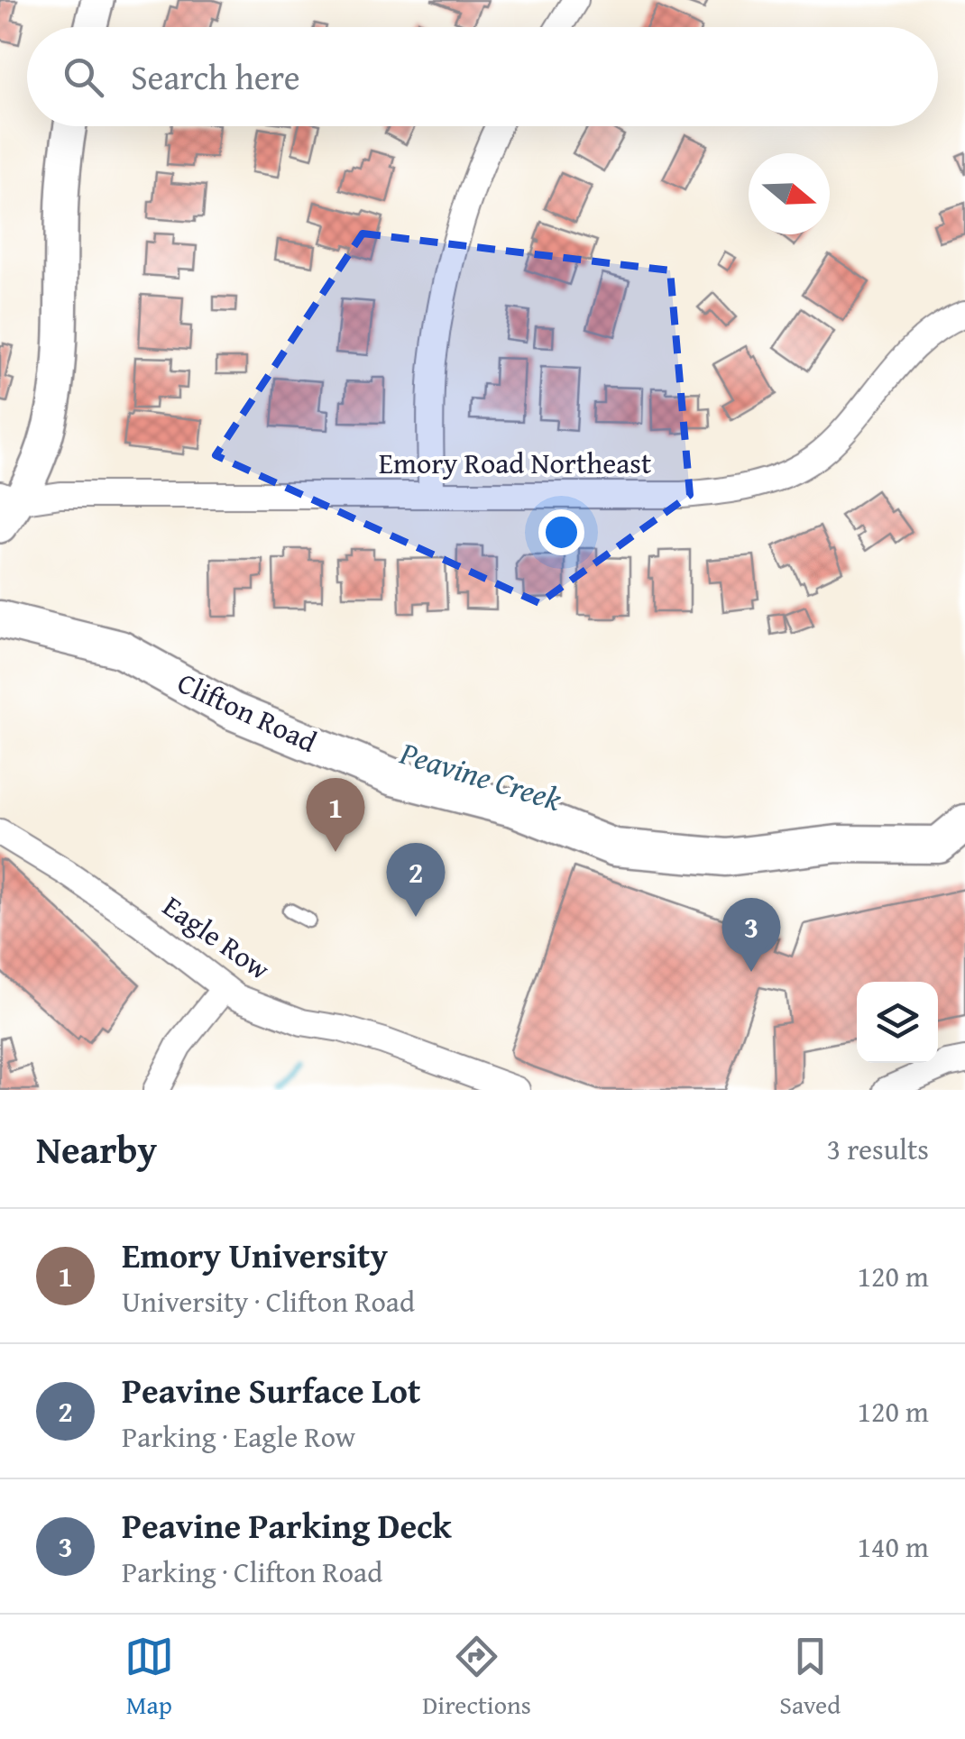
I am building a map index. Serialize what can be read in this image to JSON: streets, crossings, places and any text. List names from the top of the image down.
{
  "streets": {
    "main road": ["Clifton Road"],
    "street": ["Emory Road Northeast", "Eagle Row"]
  },
  "water": ["Peavine Creek"],
  "north": "right",
  "page": {
    "search": "Search here",
    "pins": ["1", "2", "3"],
    "heading": ["Nearby", "3 results"],
    "list": [
      {
        "mark": "1",
        "name": "Emory University",
        "note": "University · Clifton Road",
        "value": "120 m"
      },
      {
        "mark": "2",
        "name": "Peavine Surface Lot",
        "note": "Parking · Eagle Row",
        "value": "120 m"
      },
      {
        "mark": "3",
        "name": "Peavine Parking Deck",
        "note": "Parking · Clifton Road",
        "value": "140 m"
      }
    ],
    "nav": ["Map", "Directions", "Saved"]
  }
}
